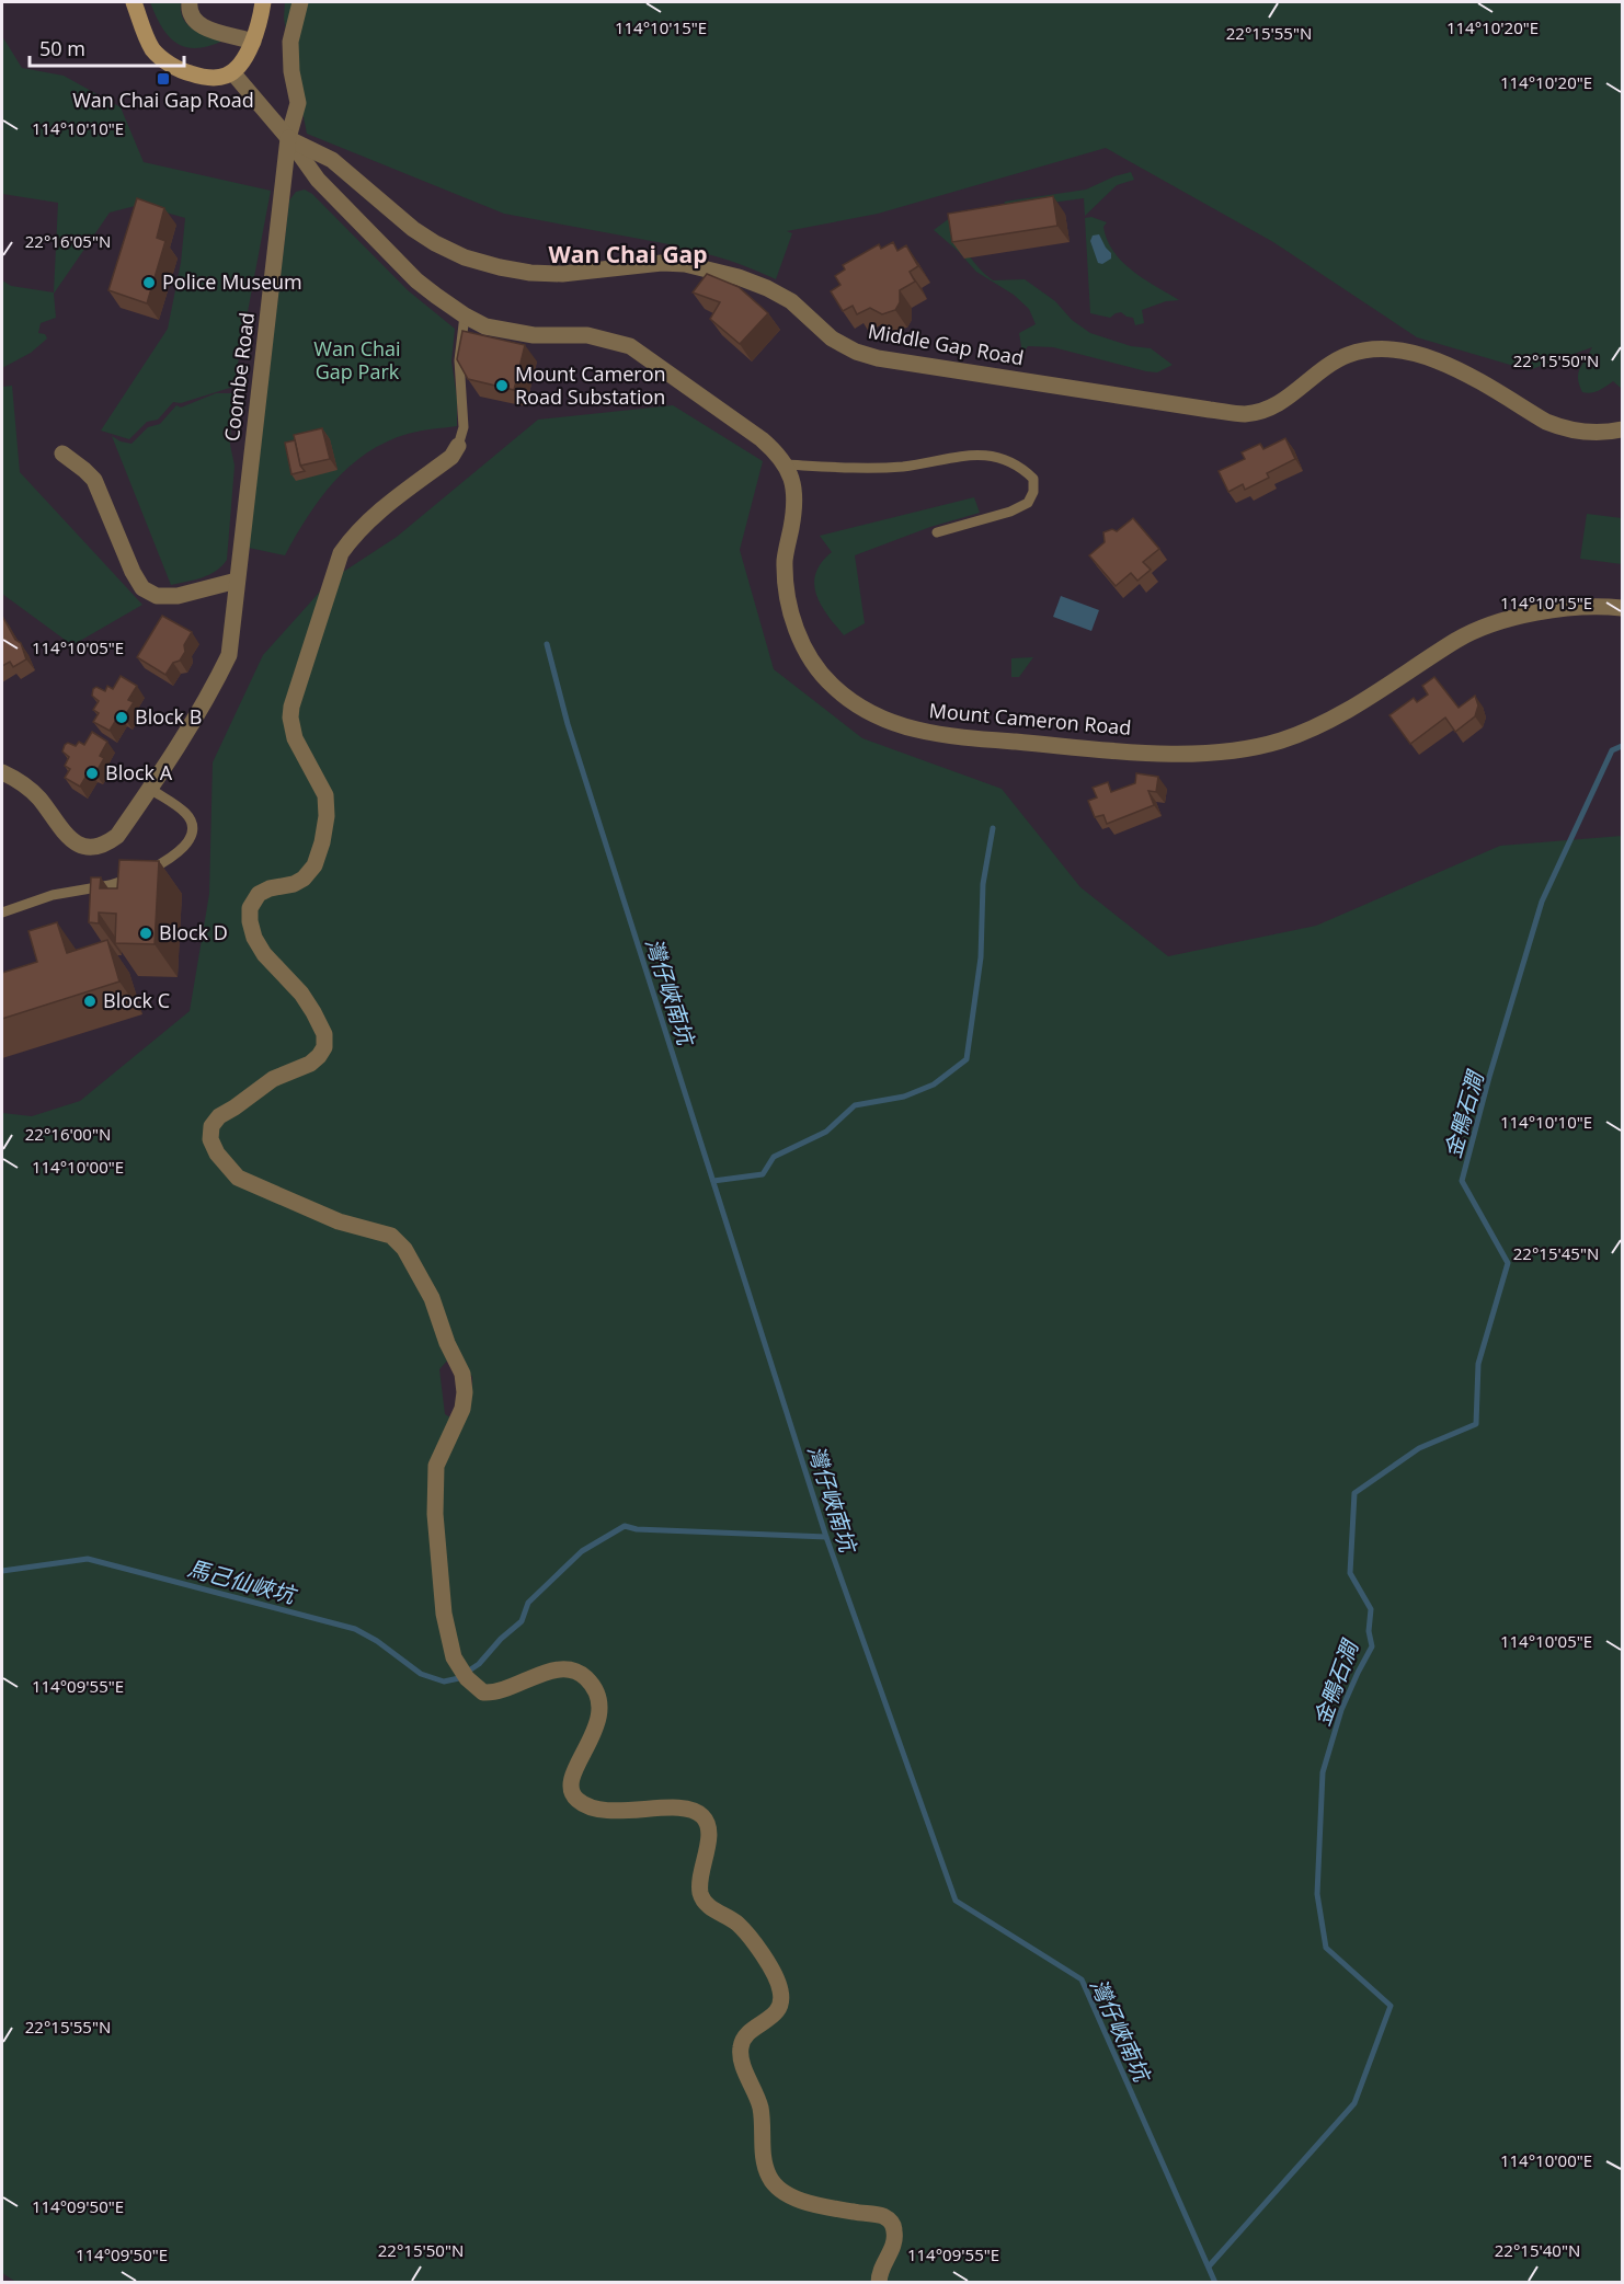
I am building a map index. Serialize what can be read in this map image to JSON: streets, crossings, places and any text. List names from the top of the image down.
{
  "streets": {
    "street": ["Middle Gap Road", "Coombe Road", "Mount Cameron Road"]
  },
  "crossings": [
    ["Middle Gap Road", "Coombe Road"],
    ["Middle Gap Road", "Mount Cameron Road"],
    ["Coombe Road", "Mount Cameron Road"]
  ],
  "districts": ["Wan Chai Gap"],
  "water": ["灣仔峽南坑", "金鴨石澗", "馬己仙峽坑"],
  "parks": ["Wan Chai Gap Park"],
  "places": {
    "transit": ["Wan Chai Gap Road"],
    "other": [
      "Police Museum",
      "Mount Cameron Road Substation",
      "Block B",
      "Block A",
      "Block D",
      "Block C"
    ]
  },
  "scale_bar": "50 m",
  "coordinates": [
    "114°10'15\"E",
    "114°10'20\"E",
    "22°15'55\"N",
    "114°10'10\"E",
    "22°16'05\"N",
    "22°15'50\"N",
    "114°10'05\"E",
    "22°16'00\"N",
    "114°10'00\"E",
    "22°15'45\"N",
    "114°09'55\"E",
    "114°09'50\"E",
    "22°15'40\"N"
  ]
}
